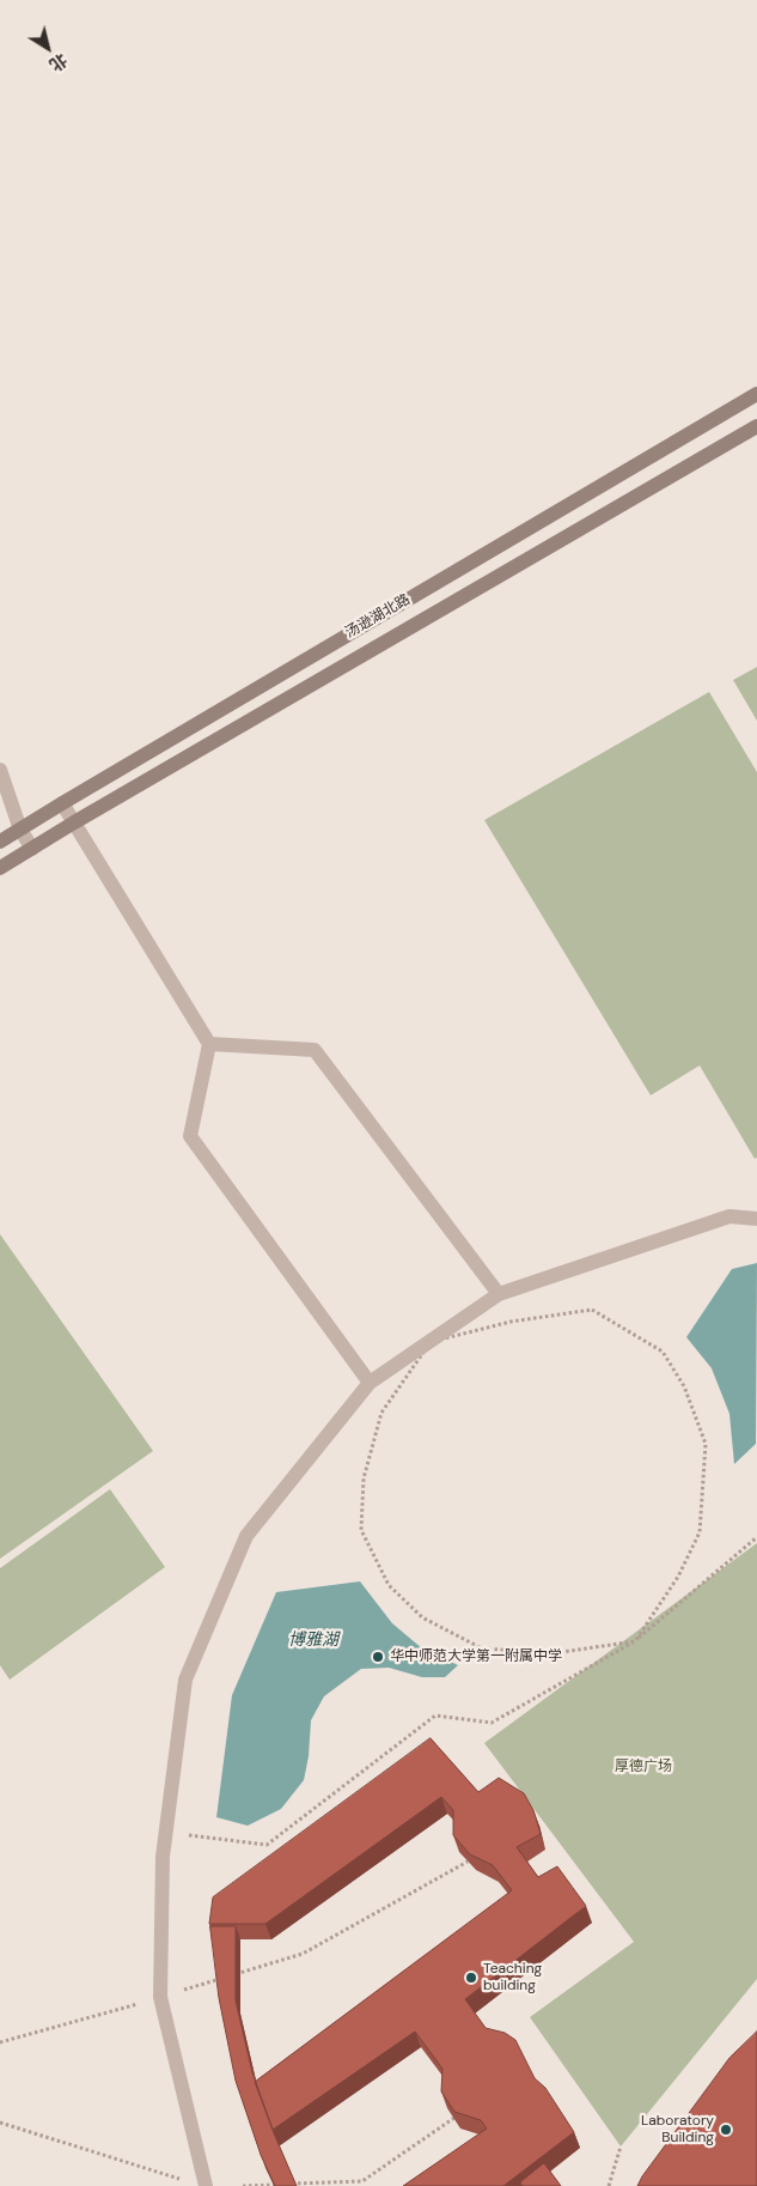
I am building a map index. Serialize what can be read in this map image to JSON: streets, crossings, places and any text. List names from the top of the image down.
{
  "streets": {
    "main road": ["汤逊湖北路"]
  },
  "water": ["博雅湖"],
  "parks": ["厚德广场"],
  "places": ["华中师范大学第一附属中学", "Teaching building", "Laboratory Building"],
  "north": "bottom right"
}
